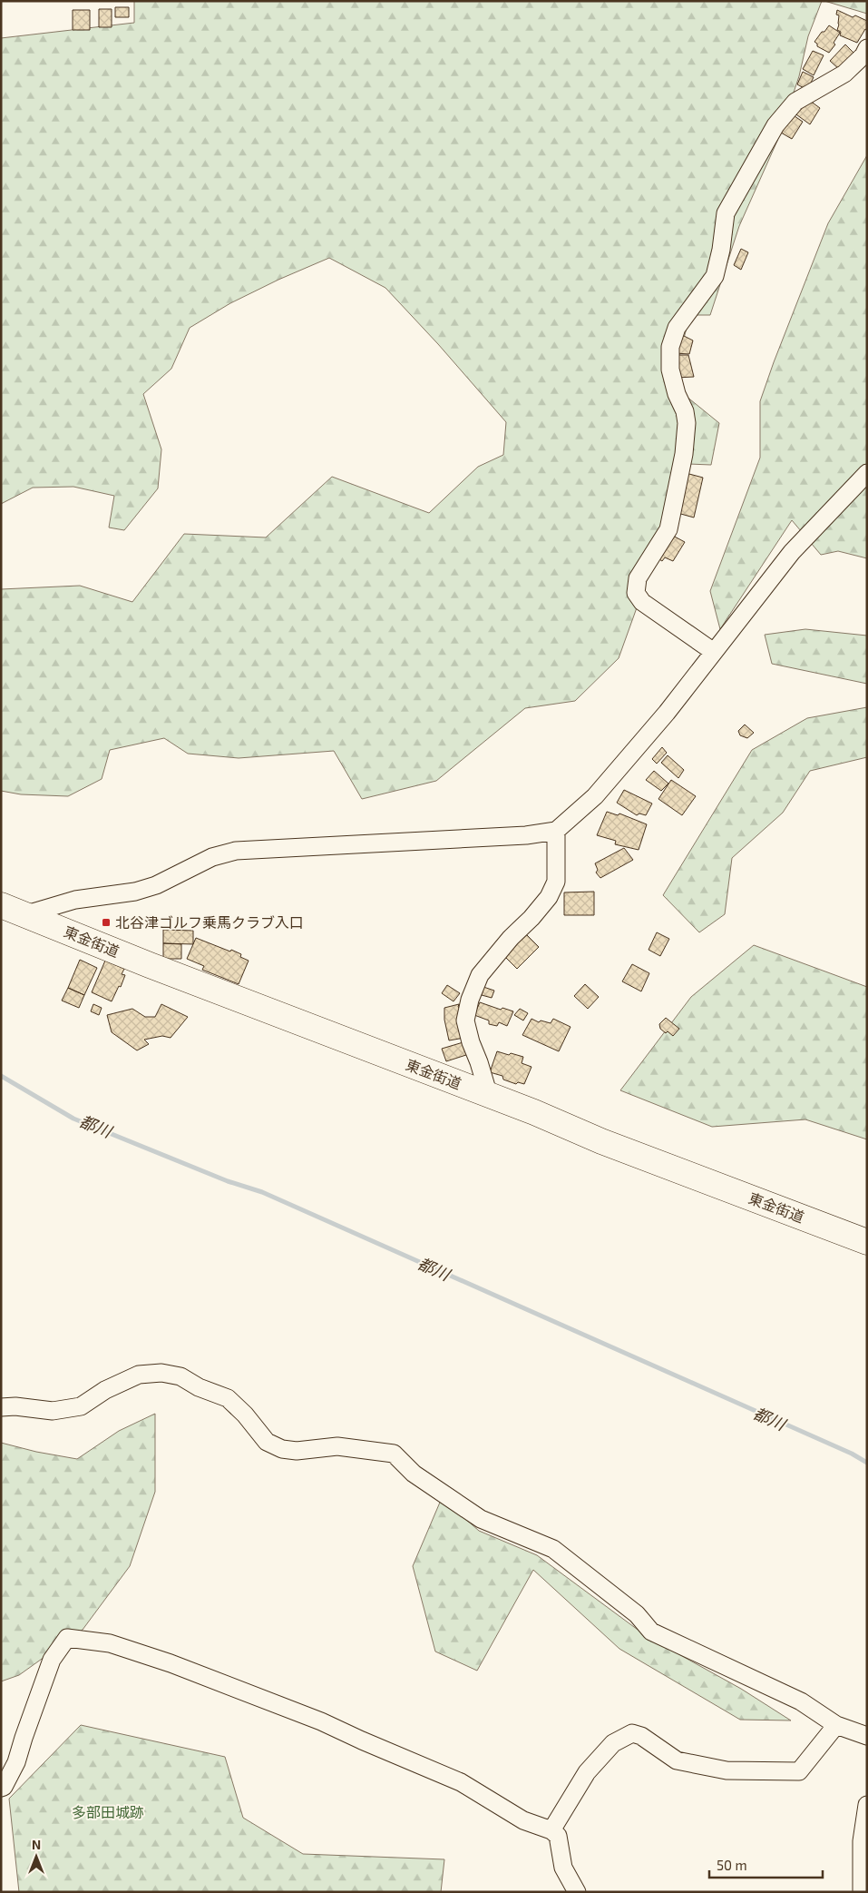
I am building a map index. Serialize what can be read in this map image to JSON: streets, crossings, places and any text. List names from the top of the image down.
{
  "streets": {
    "highway": ["東金街道"]
  },
  "water": ["都川"],
  "parks": ["多部田城跡"],
  "places": {
    "transit": ["北谷津ゴルフ乗馬クラブ入口"]
  },
  "scale_bar": "50 m",
  "north": "top"
}
